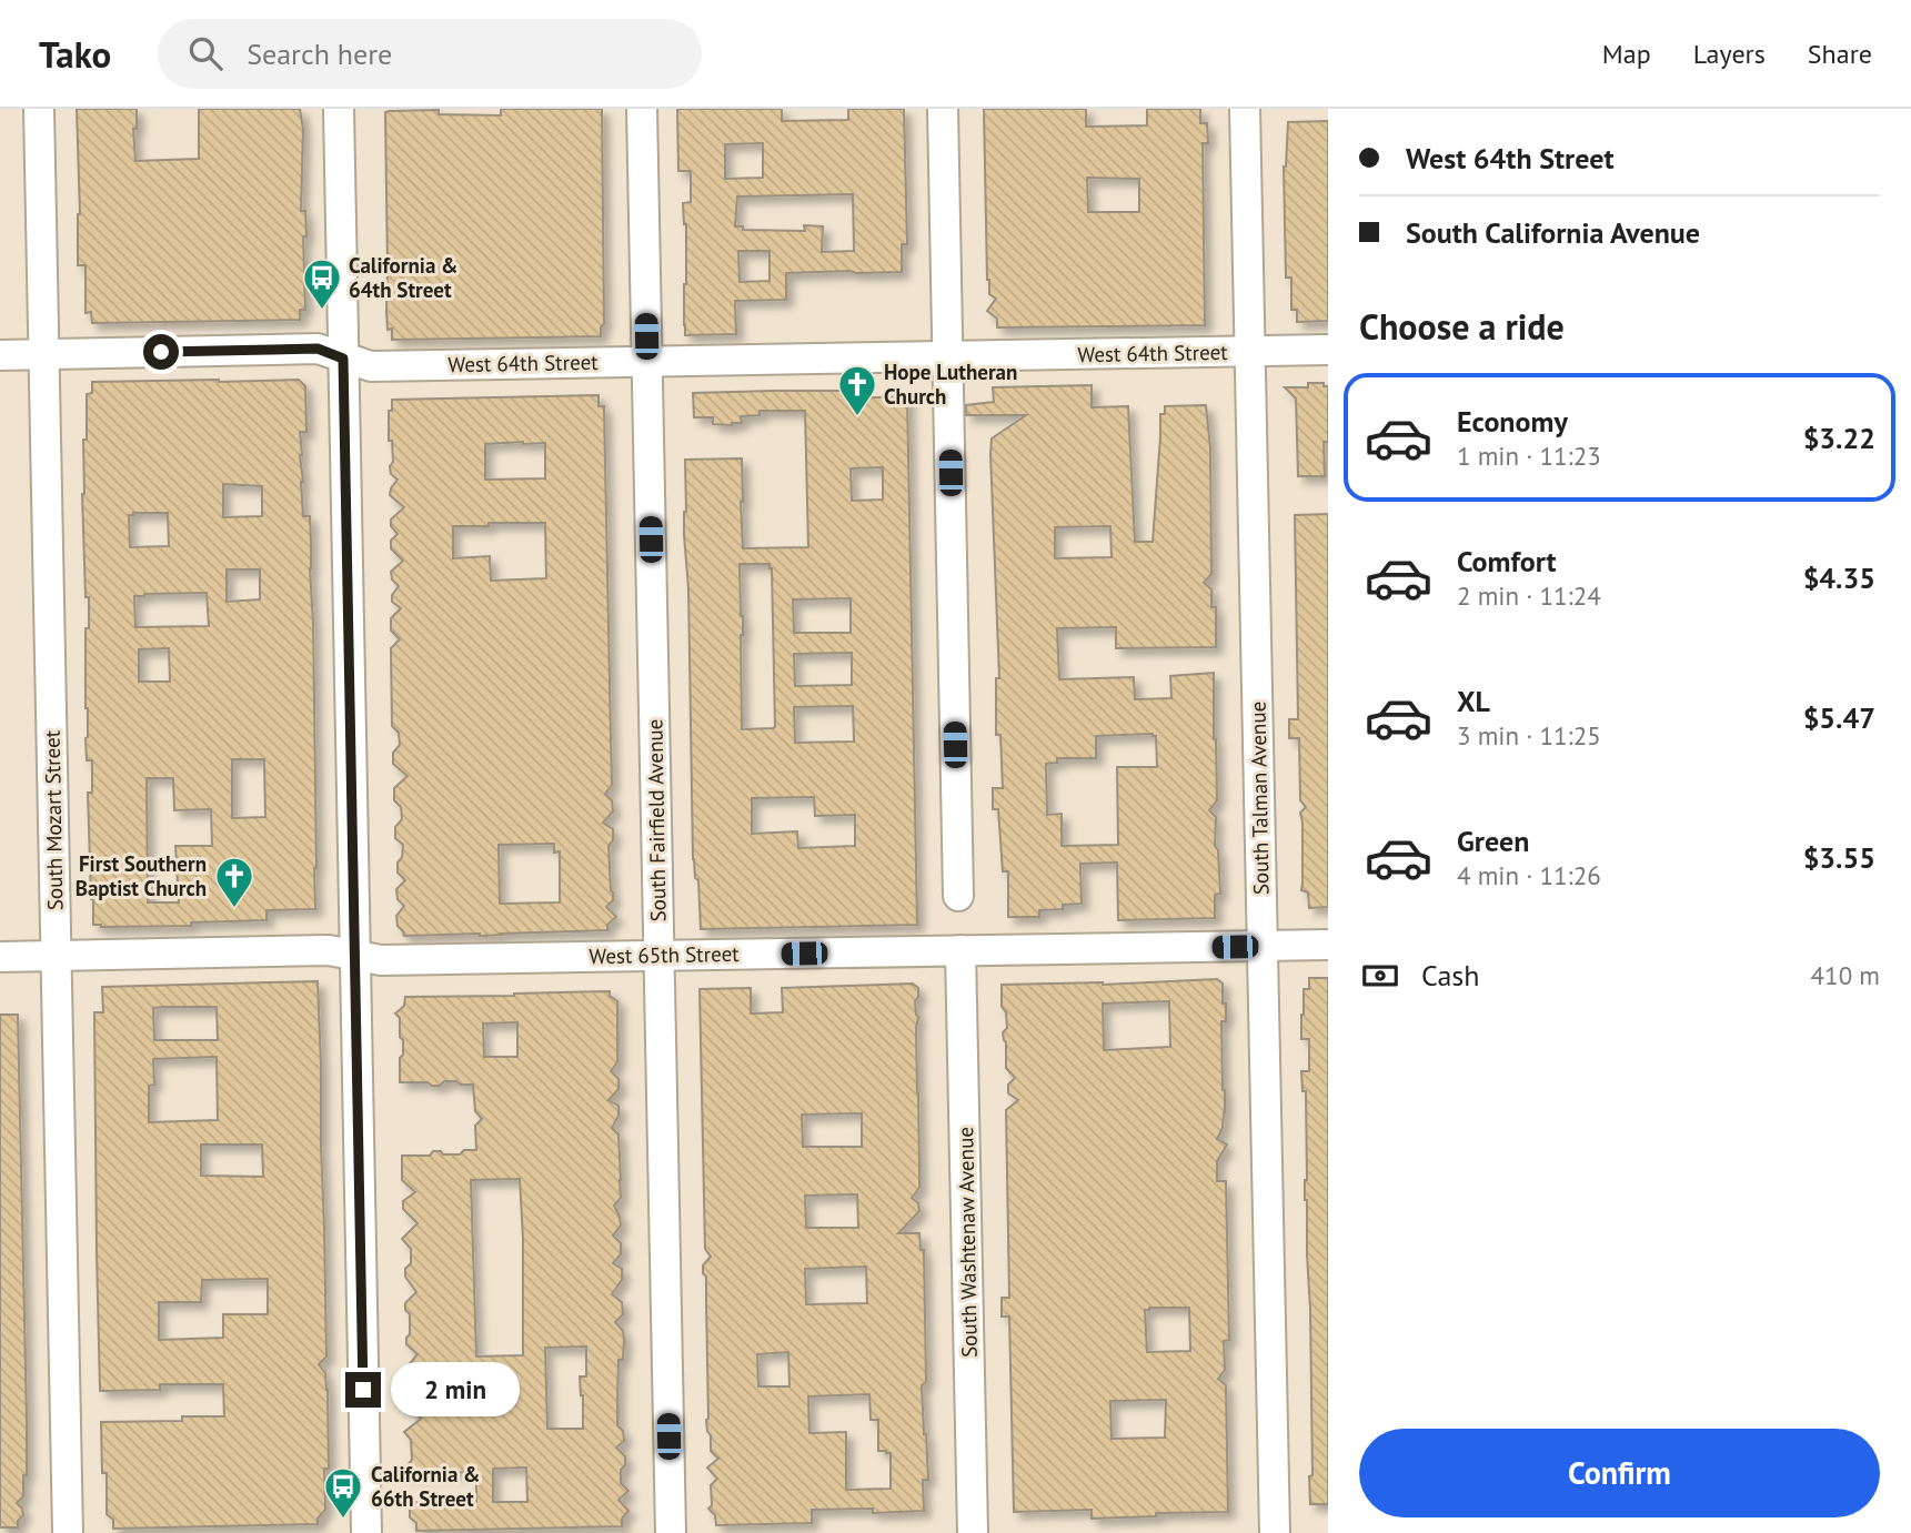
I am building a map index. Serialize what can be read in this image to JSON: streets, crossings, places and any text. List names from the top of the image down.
{
  "streets": {
    "street": [
      "West 64th Street",
      "South Talman Avenue",
      "South Mozart Street",
      "South Fairfield Avenue",
      "West 65th Street",
      "South Washtenaw Avenue"
    ]
  },
  "crossings": [
    ["West 64th Street", "South Talman Avenue"],
    ["West 64th Street", "South Mozart Street"],
    ["West 64th Street", "South Fairfield Avenue"],
    ["South Talman Avenue", "West 65th Street"],
    ["South Mozart Street", "West 65th Street"],
    ["South Fairfield Avenue", "West 65th Street"],
    ["West 65th Street", "South Washtenaw Avenue"]
  ],
  "places": {
    "bus stop": ["California & 64th Street", "California & 66th Street"],
    "church": ["Hope Lutheran Church", "First Southern Baptist Church"]
  },
  "page": {
    "header": "Tako",
    "search": "Search here",
    "nav": ["Map", "Layers", "Share"],
    "banner": ["West 64th Street", "South California Avenue"],
    "heading": "Choose a ride",
    "list": [
      {
        "name": "Economy",
        "note": "1 min · 11:23",
        "value": "$3.22"
      },
      {
        "name": "Comfort",
        "note": "2 min · 11:24",
        "value": "$4.35"
      },
      {
        "name": "XL",
        "note": "3 min · 11:25",
        "value": "$5.47"
      },
      {
        "name": "Green",
        "note": "4 min · 11:26",
        "value": "$3.55"
      }
    ],
    "pay": ["Cash", "410 m"],
    "bubble": "2 min",
    "buttons": "Confirm"
  }
}
